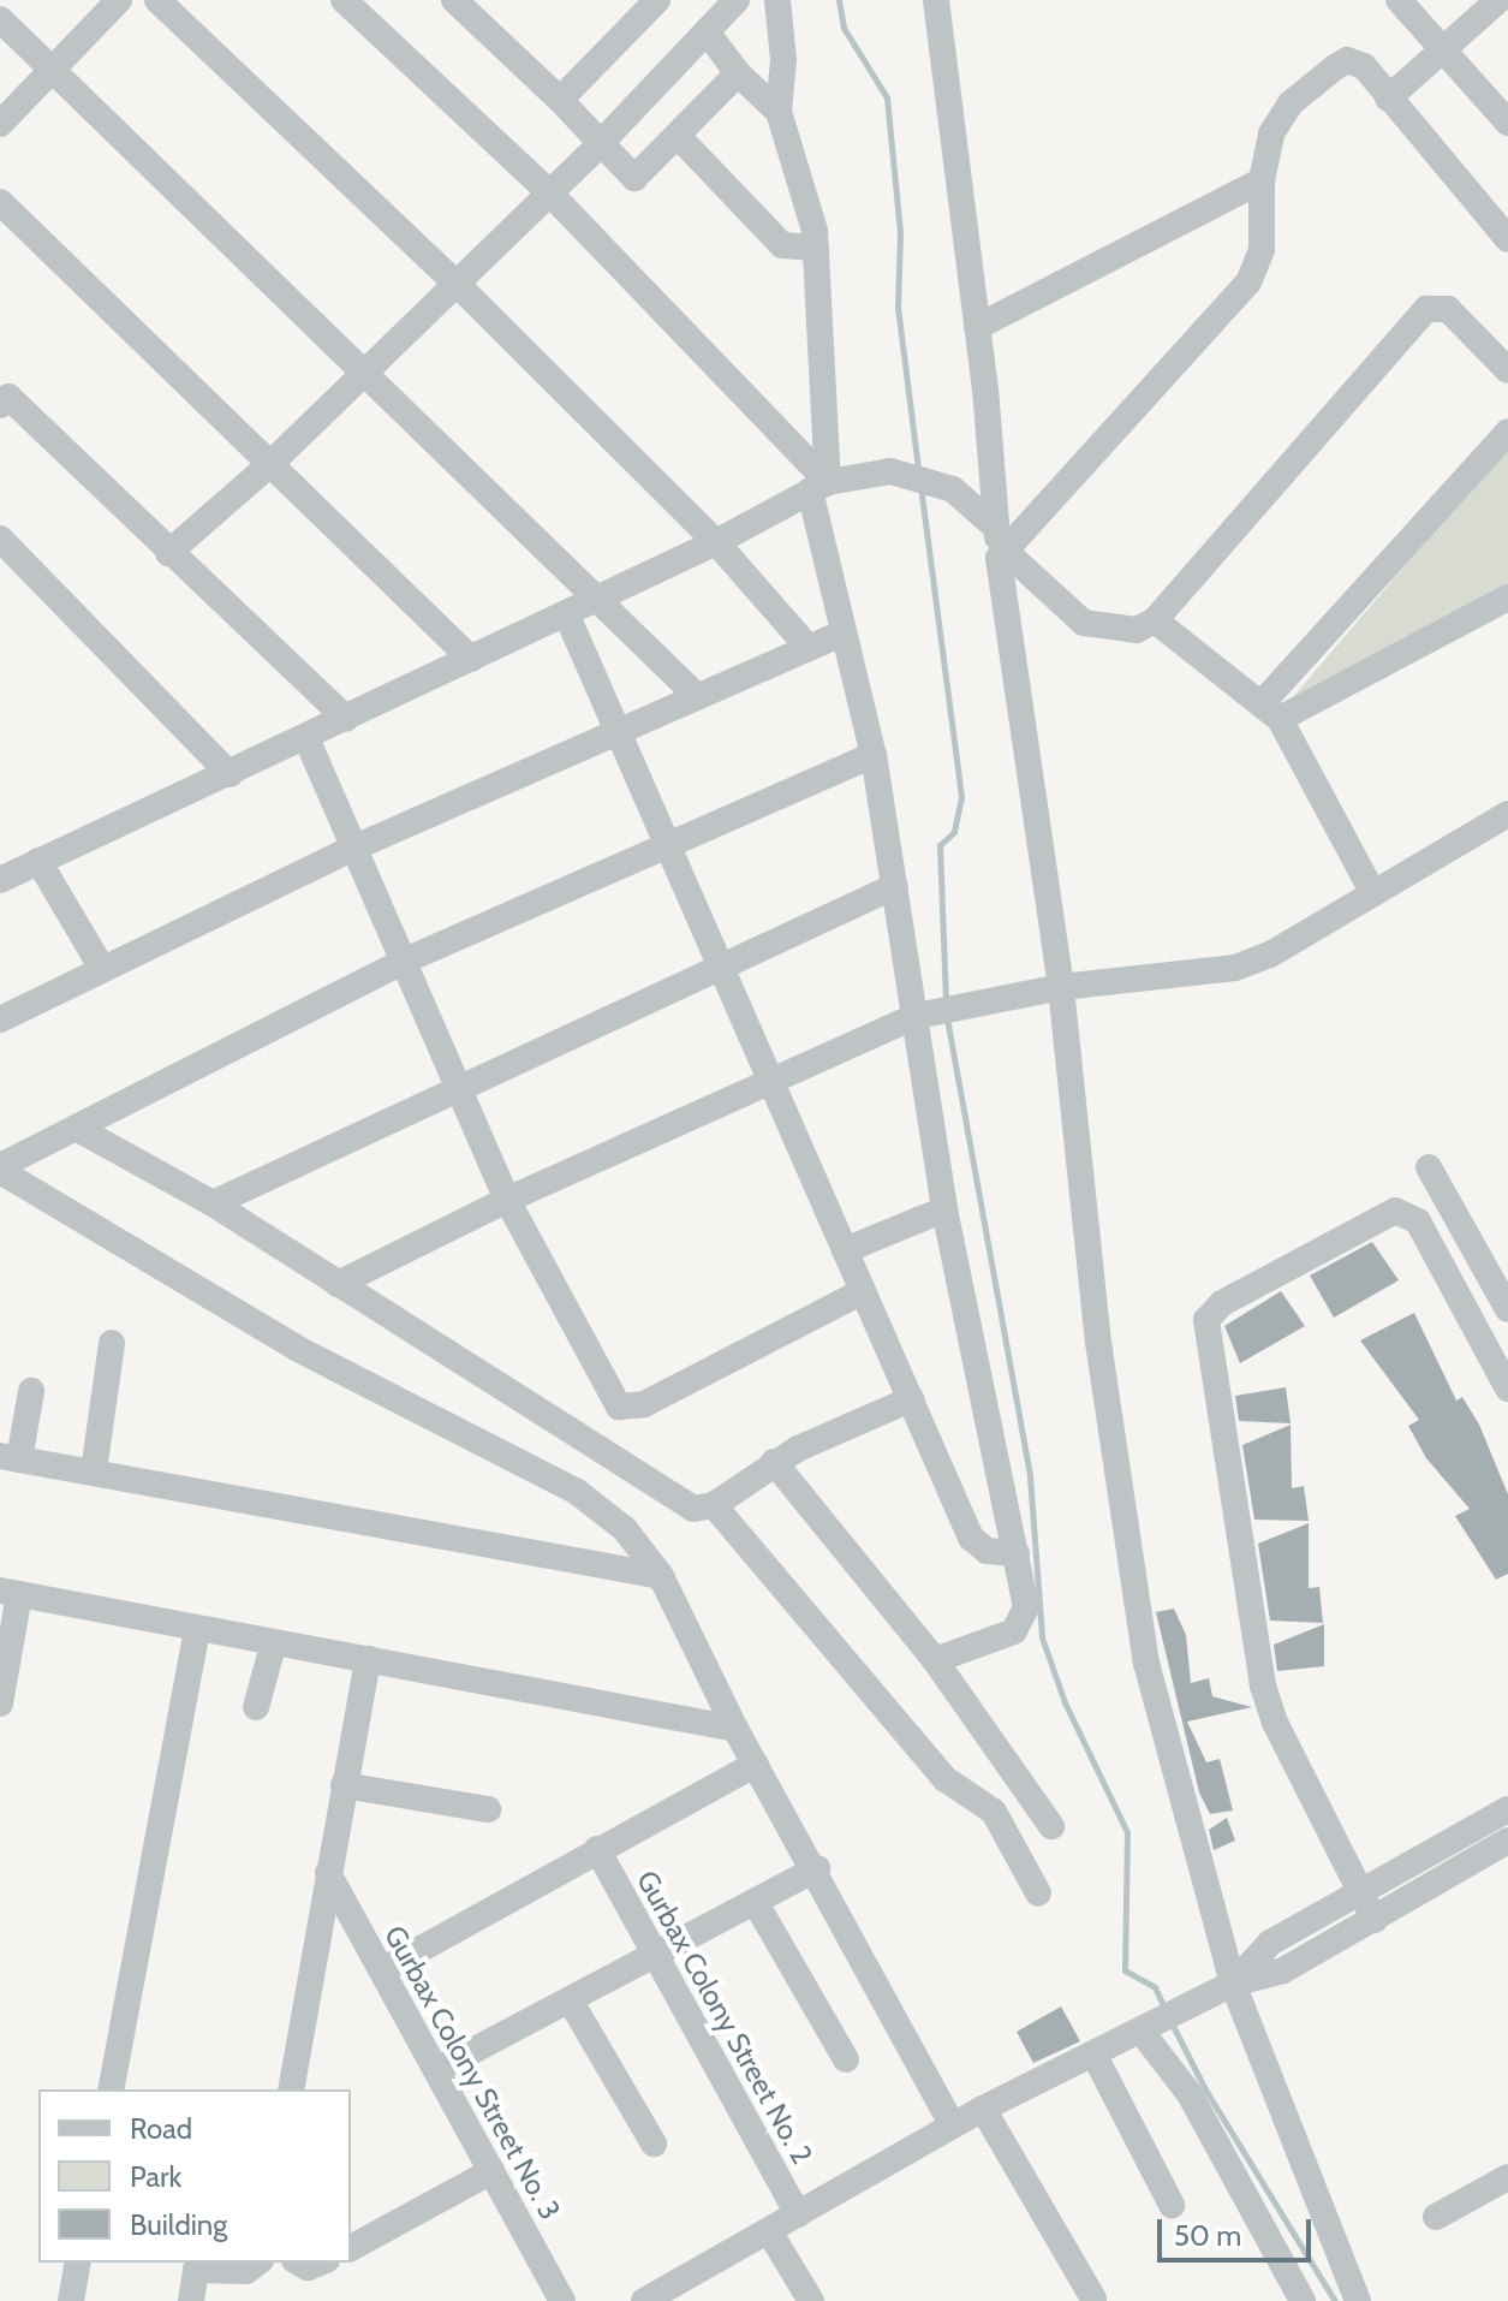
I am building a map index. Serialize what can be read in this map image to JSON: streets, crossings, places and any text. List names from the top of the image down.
{
  "streets": {
    "street": ["Gurbax Colony Street No. 2", "Gurbax Colony Street No. 3"]
  },
  "legend": ["Road", "Park", "Building"],
  "scale_bar": "50 m"
}
